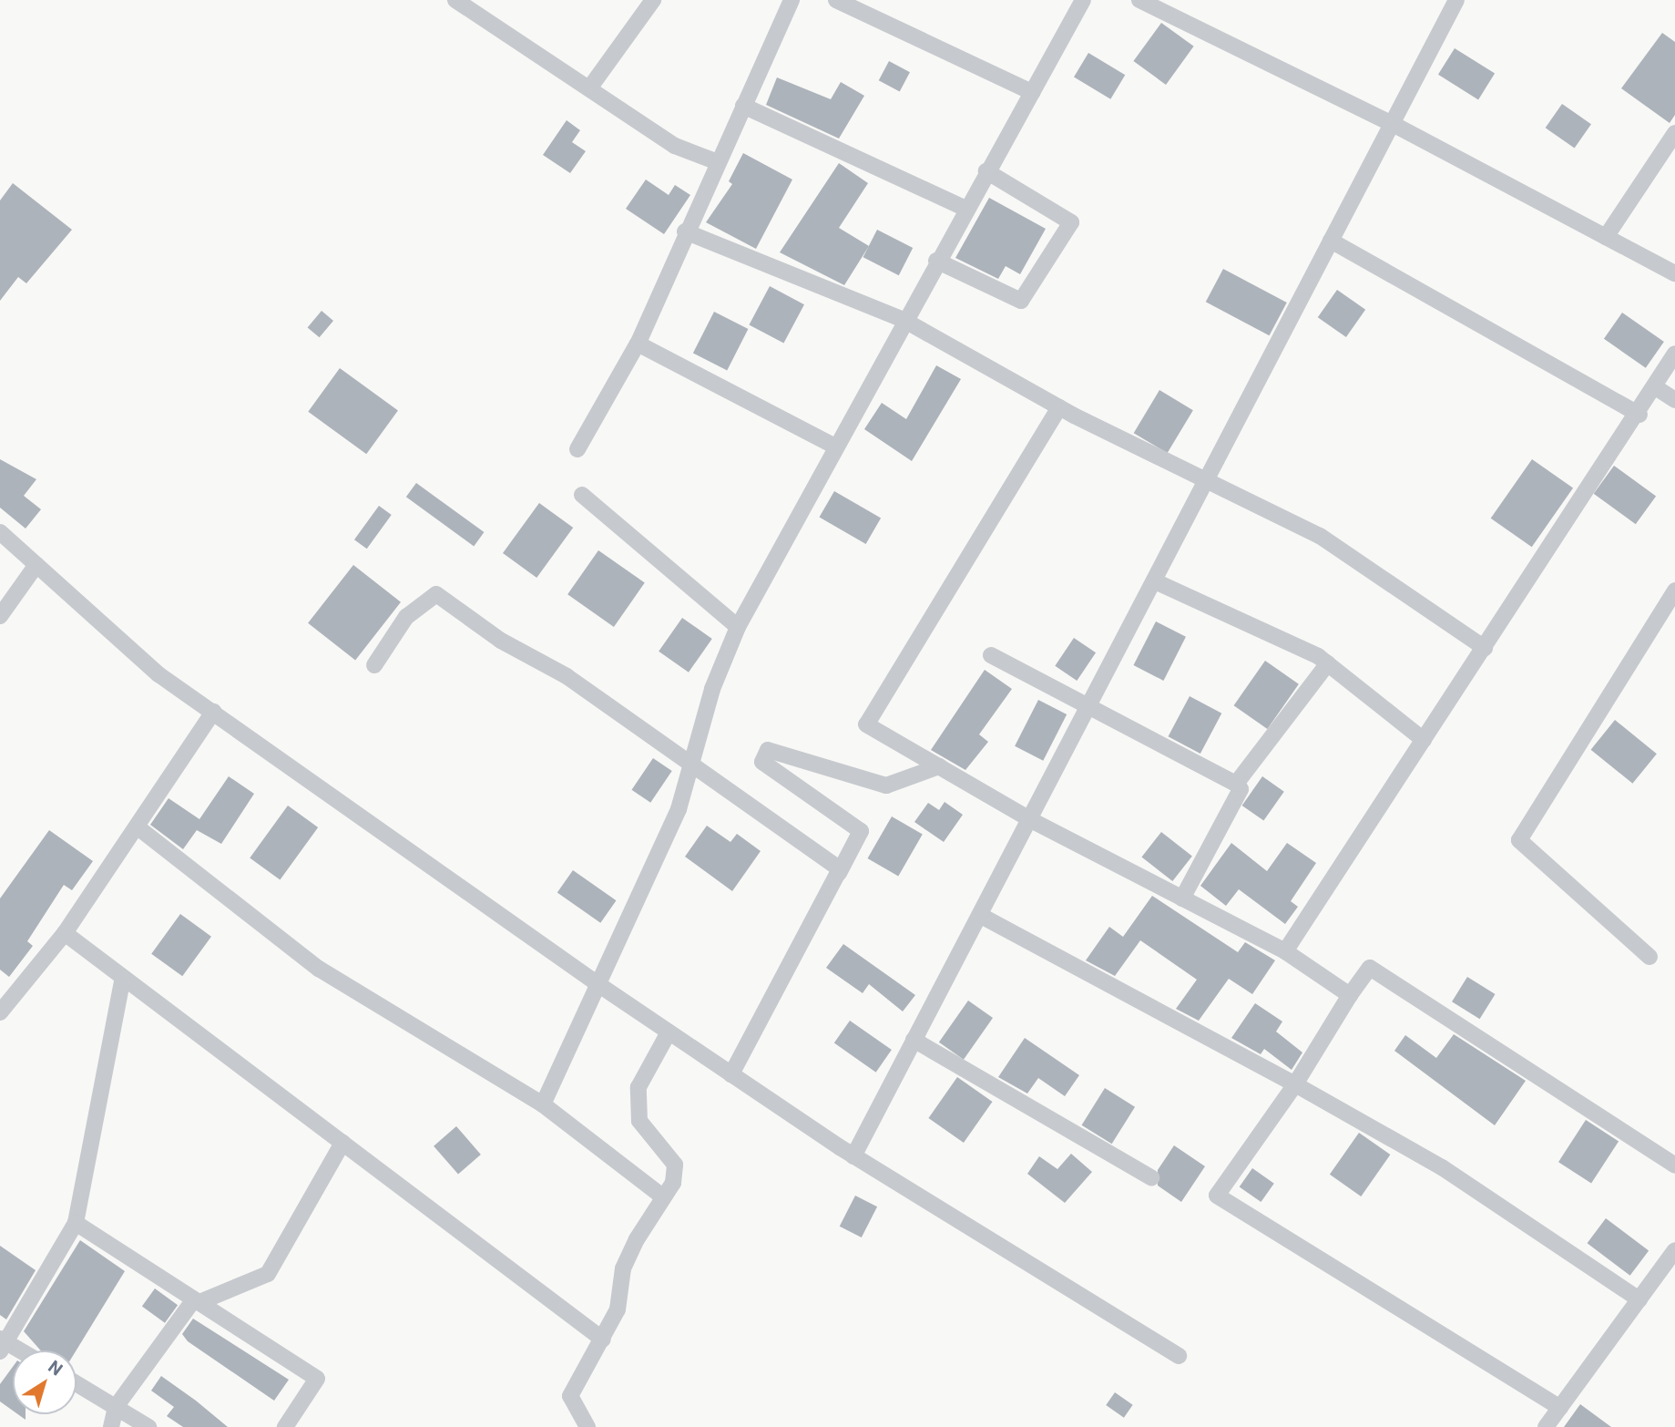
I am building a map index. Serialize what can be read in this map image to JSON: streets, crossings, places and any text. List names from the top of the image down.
{
  "north": "top right"
}
